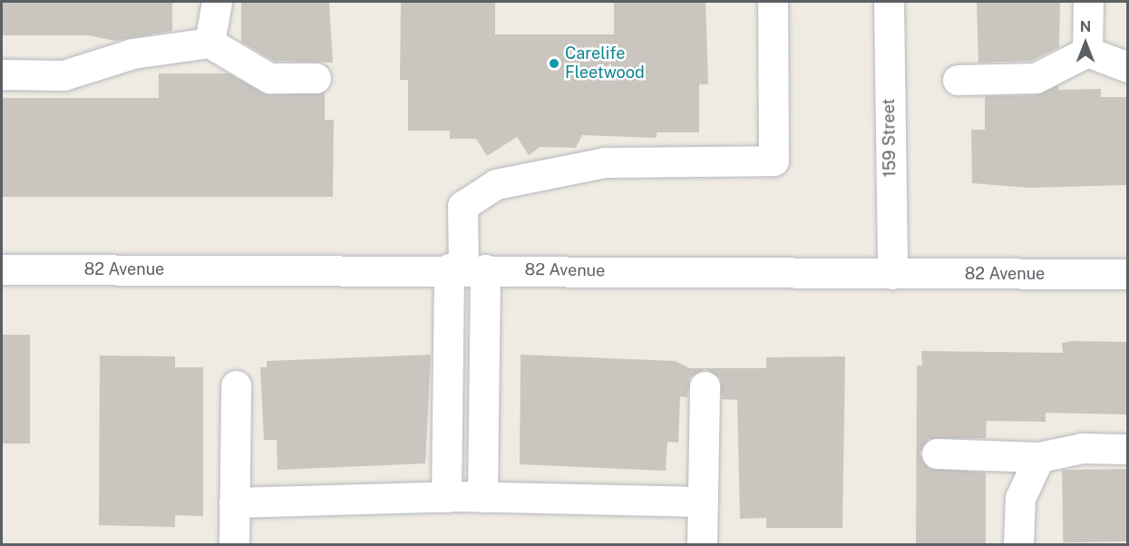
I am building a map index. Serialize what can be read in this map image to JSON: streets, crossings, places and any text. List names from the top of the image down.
{
  "streets": {
    "street": ["159 Street", "82 Avenue"]
  },
  "crossings": [
    ["159 Street", "82 Avenue"]
  ],
  "places": ["Carelife Fleetwood"],
  "north": "top"
}
